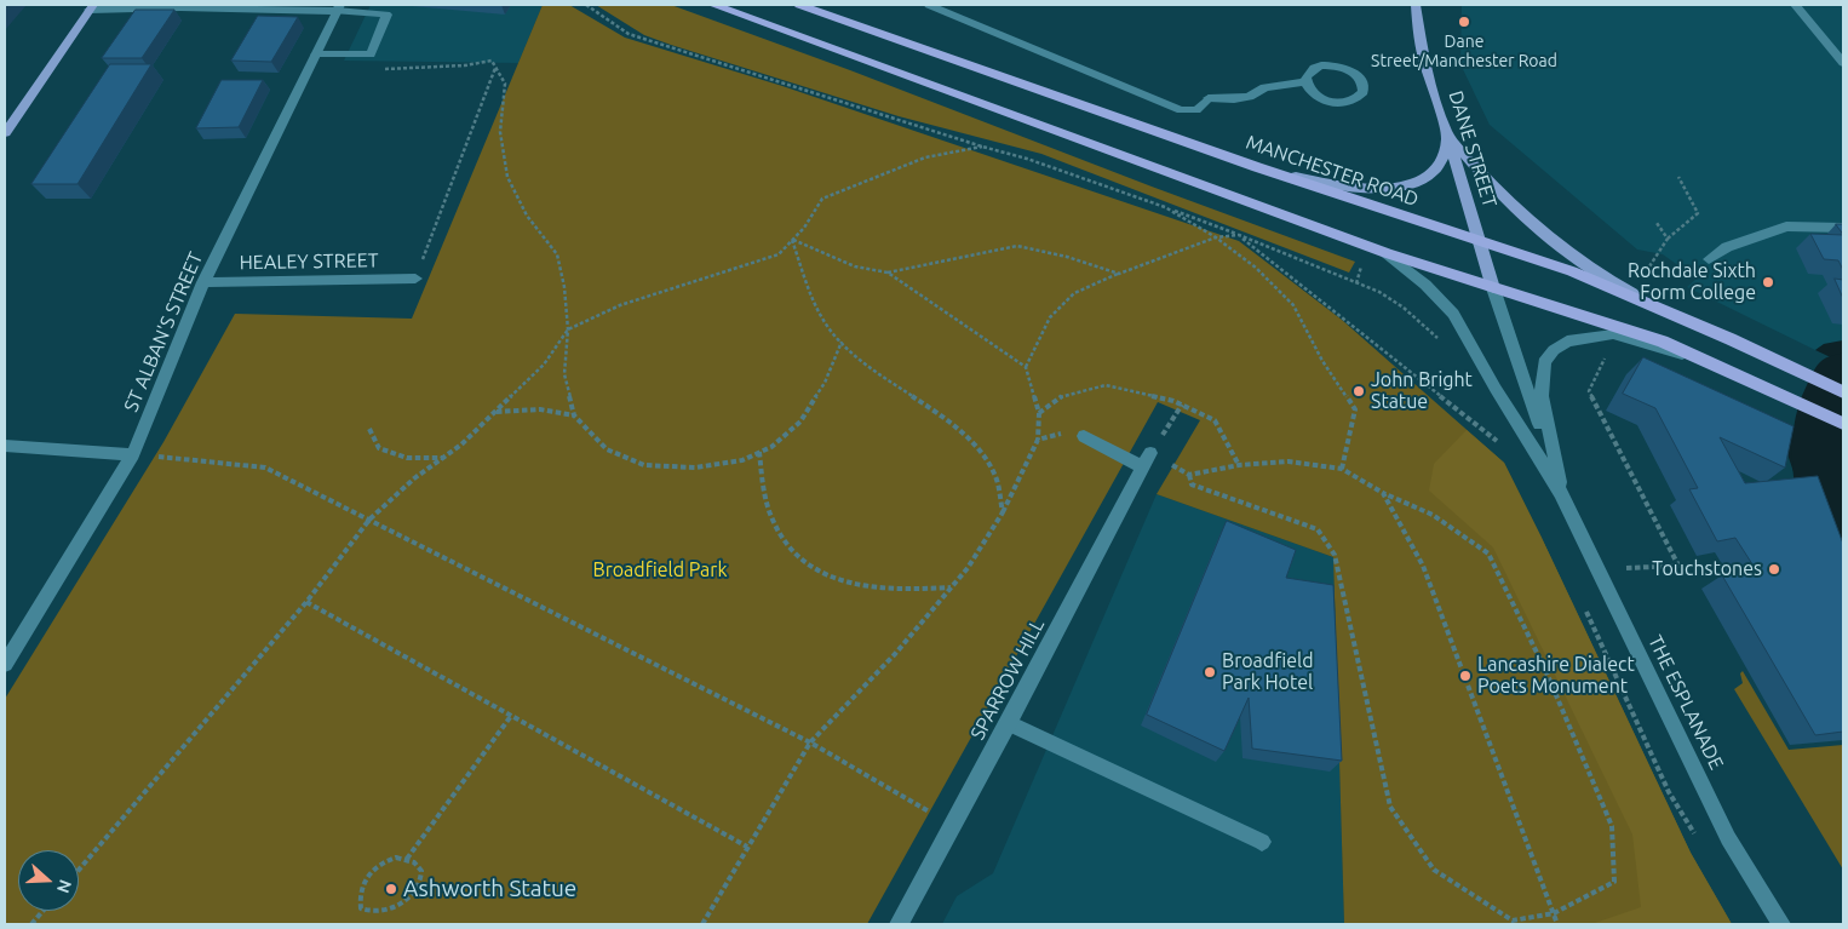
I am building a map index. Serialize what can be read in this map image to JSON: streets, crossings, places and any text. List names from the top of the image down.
{
  "streets": {
    "highway": ["MANCHESTER ROAD"],
    "main road": ["DANE STREET"],
    "street": [
      "HEALEY STREET",
      "ST ALBAN'S STREET",
      "SPARROW HILL",
      "THE ESPLANADE"
    ]
  },
  "crossings": [
    ["DANE STREET", "MANCHESTER ROAD"],
    ["DANE STREET", "THE ESPLANADE"],
    ["HEALEY STREET", "ST ALBAN'S STREET"]
  ],
  "parks": ["Broadfield Park"],
  "places": [
    "Dane Street/Manchester Road",
    "Rochdale Sixth Form College",
    "John Bright Statue",
    "Touchstones",
    "Broadfield Park Hotel",
    "Lancashire Dialect Poets Monument",
    "Ashworth Statue"
  ],
  "north": "right"
}
